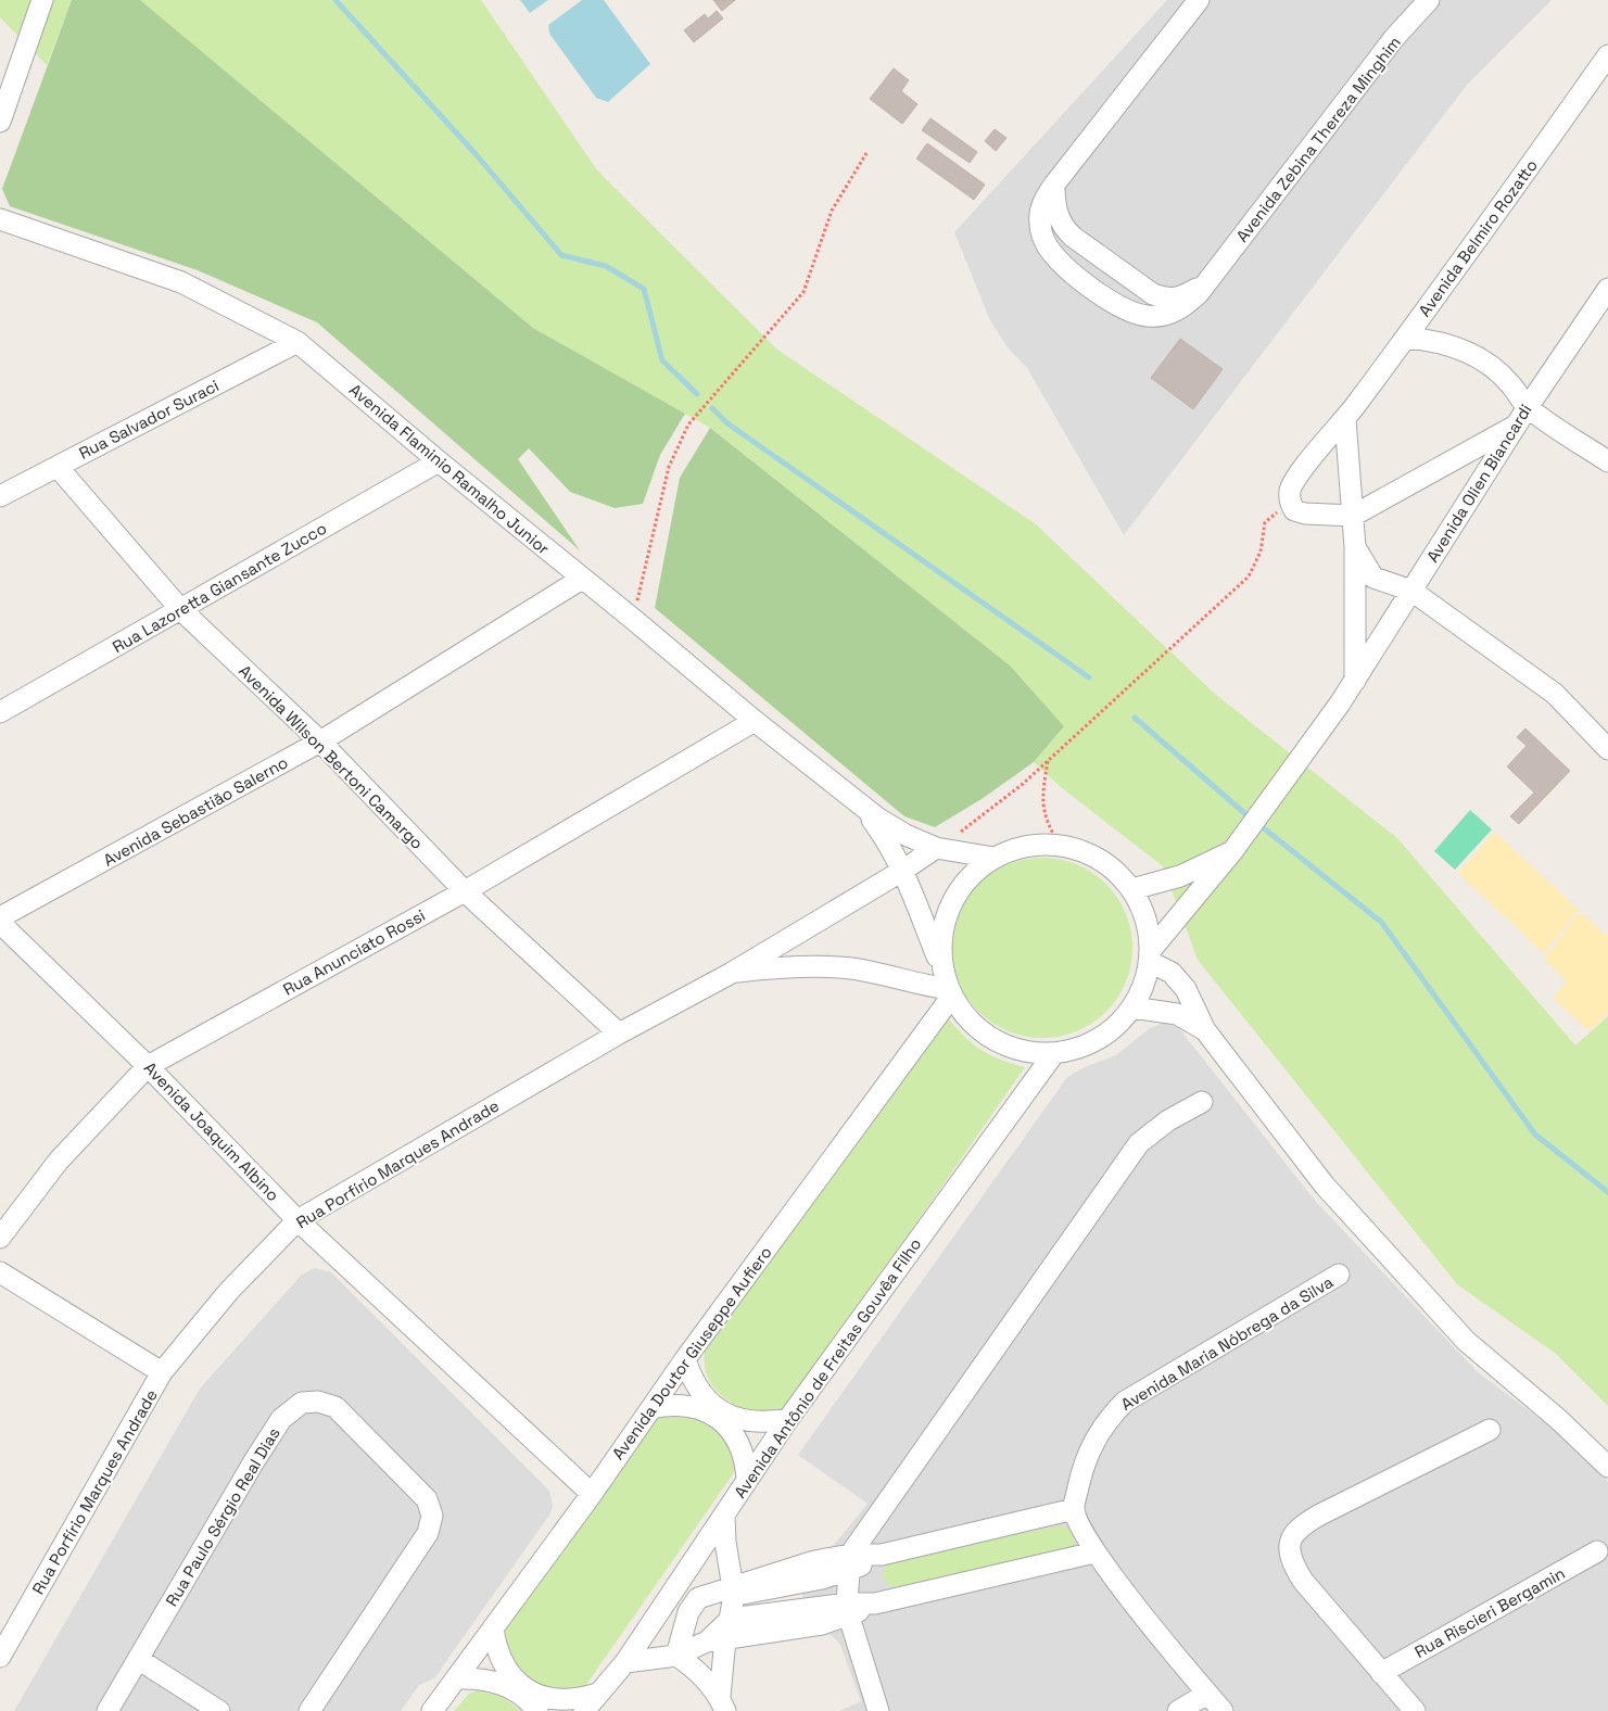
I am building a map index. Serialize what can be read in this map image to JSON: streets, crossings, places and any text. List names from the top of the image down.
{
  "streets": {
    "street": [
      "Avenida Zebina Thereza Minghim",
      "Avenida Belmiro Rozatto",
      "Rua Salvador Suraci",
      "Avenida Flaminio Ramalho Junior",
      "Avenida Olien Biancardi",
      "Rua Lazoretta Giansante Zucco",
      "Avenida Wilson Bertoni Camargo",
      "Avenida Sebastião Salerno",
      "Rua Anunciato Rossi",
      "Avenida Joaquim Albino",
      "Rua Porfírio Marques Andrade",
      "Avenida Maria Nóbrega da Silva",
      "Avenida Doutor Giuseppe Aufiero",
      "Avenida Antônio de Freitas Gouvêa Filho",
      "Rua Paulo Sérgio Real Dias",
      "Rua Riscieri Bergamin"
    ]
  },
  "crossings": [
    ["Rua Salvador Suraci", "Avenida Flaminio Ramalho Junior"],
    ["Rua Salvador Suraci", "Avenida Wilson Bertoni Camargo"],
    ["Avenida Flaminio Ramalho Junior", "Avenida Olien Biancardi"],
    ["Avenida Flaminio Ramalho Junior", "Rua Lazoretta Giansante Zucco"],
    ["Avenida Flaminio Ramalho Junior", "Avenida Sebastião Salerno"],
    ["Avenida Flaminio Ramalho Junior", "Rua Anunciato Rossi"],
    ["Avenida Flaminio Ramalho Junior", "Rua Porfírio Marques Andrade"],
    ["Avenida Flaminio Ramalho Junior", "Avenida Doutor Giuseppe Aufiero"],
    ["Avenida Flaminio Ramalho Junior", "Avenida Antônio de Freitas Gouvêa Filho"],
    ["Rua Lazoretta Giansante Zucco", "Avenida Wilson Bertoni Camargo"],
    ["Avenida Wilson Bertoni Camargo", "Avenida Sebastião Salerno"],
    ["Avenida Wilson Bertoni Camargo", "Rua Anunciato Rossi"],
    ["Avenida Wilson Bertoni Camargo", "Rua Porfírio Marques Andrade"],
    ["Rua Anunciato Rossi", "Avenida Joaquim Albino"],
    ["Avenida Joaquim Albino", "Rua Porfírio Marques Andrade"],
    ["Avenida Joaquim Albino", "Avenida Doutor Giuseppe Aufiero"],
    ["Rua Porfírio Marques Andrade", "Avenida Doutor Giuseppe Aufiero"]
  ]
}
